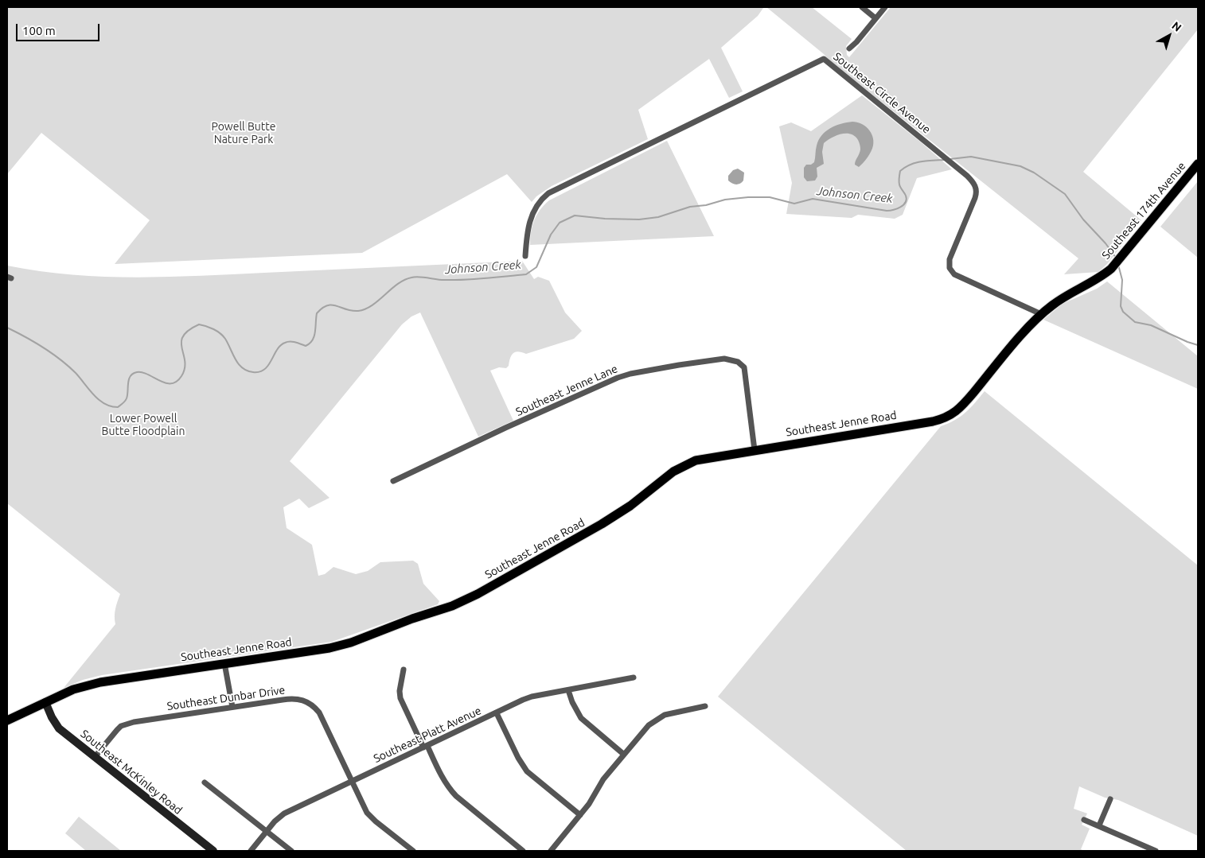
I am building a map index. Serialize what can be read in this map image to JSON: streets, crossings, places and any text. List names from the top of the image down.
{
  "streets": {
    "main road": ["Southeast 174th Avenue", "Southeast Jenne Road"],
    "street": [
      "Southeast Circle Avenue",
      "Southeast Jenne Lane",
      "Southeast Dunbar Drive",
      "Southeast Platt Avenue",
      "Southeast McKinley Road"
    ]
  },
  "crossings": [
    ["Southeast Circle Avenue", "Southeast 174th Avenue"],
    ["Southeast 174th Avenue", "Southeast Jenne Road"],
    ["Southeast Jenne Lane", "Southeast Jenne Road"],
    ["Southeast Jenne Road", "Southeast McKinley Road"],
    ["Southeast Dunbar Drive", "Southeast Platt Avenue"],
    ["Southeast Dunbar Drive", "Southeast McKinley Road"]
  ],
  "water": ["Johnson Creek"],
  "parks": ["Powell Butte Nature Park", "Lower Powell Butte Floodplain"],
  "scale_bar": "100 m",
  "north": "top right"
}
